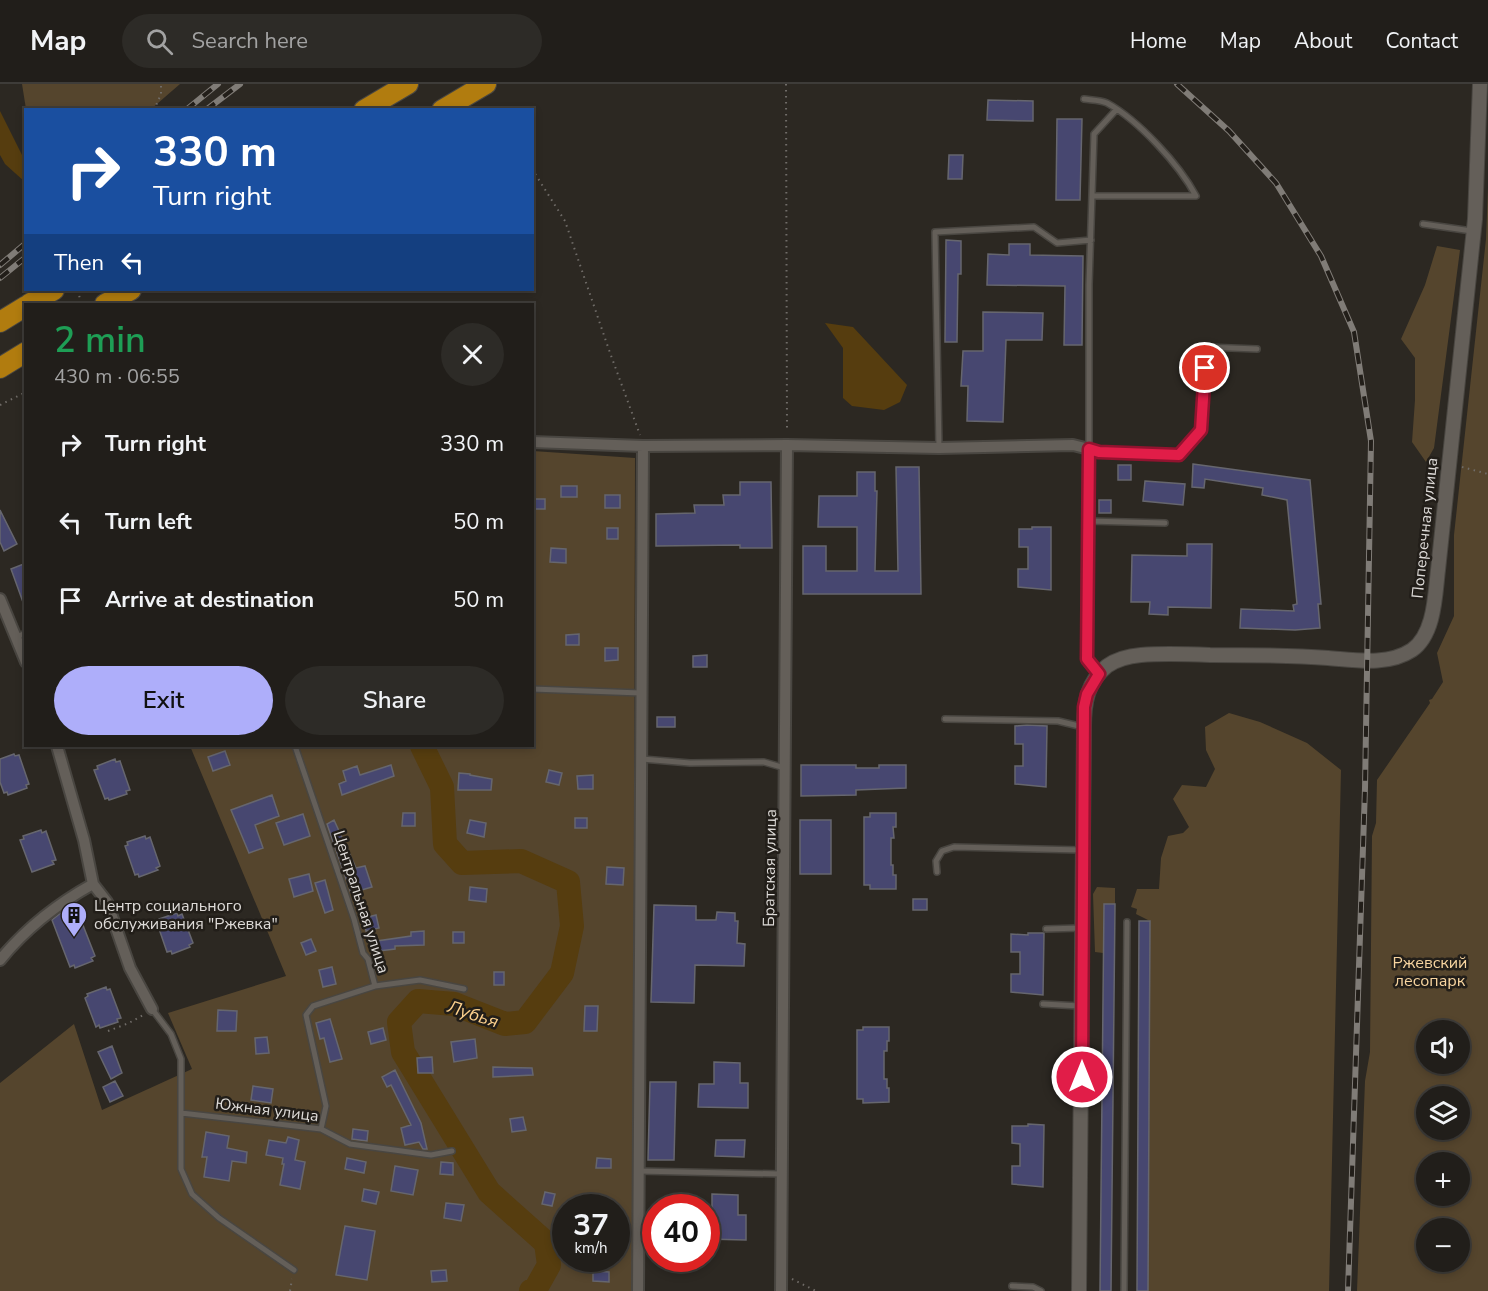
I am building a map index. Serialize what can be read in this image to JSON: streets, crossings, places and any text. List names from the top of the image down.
{
  "streets": {
    "street": ["Поперечная улица", "Братская улица"],
    "lane": ["Центральная улица", "Южная улица"]
  },
  "crossings": [
    ["Центральная улица", "Южная улица"]
  ],
  "water": ["Лубья"],
  "parks": ["Ржевский лесопарк"],
  "places": {
    "building": ["Центр социального обслуживания \"Ржевка\""]
  },
  "page": {
    "header": "Map",
    "search": "Search here",
    "nav": [
      "Home",
      "Map",
      "About",
      "Contact"
    ],
    "turn": ["330 m", "Turn right"],
    "then": "Then",
    "heading": ["2 min", "430 m · 06:55"],
    "list": [
      {
        "name": "Turn right",
        "value": "330 m"
      },
      {
        "name": "Turn left",
        "value": "50 m"
      },
      {
        "name": "Arrive at destination",
        "value": "50 m"
      }
    ],
    "buttons": ["Exit", "Share"],
    "map_buttons": ["+", "−"],
    "speed": "37 km/h",
    "limit": "40"
  }
}
